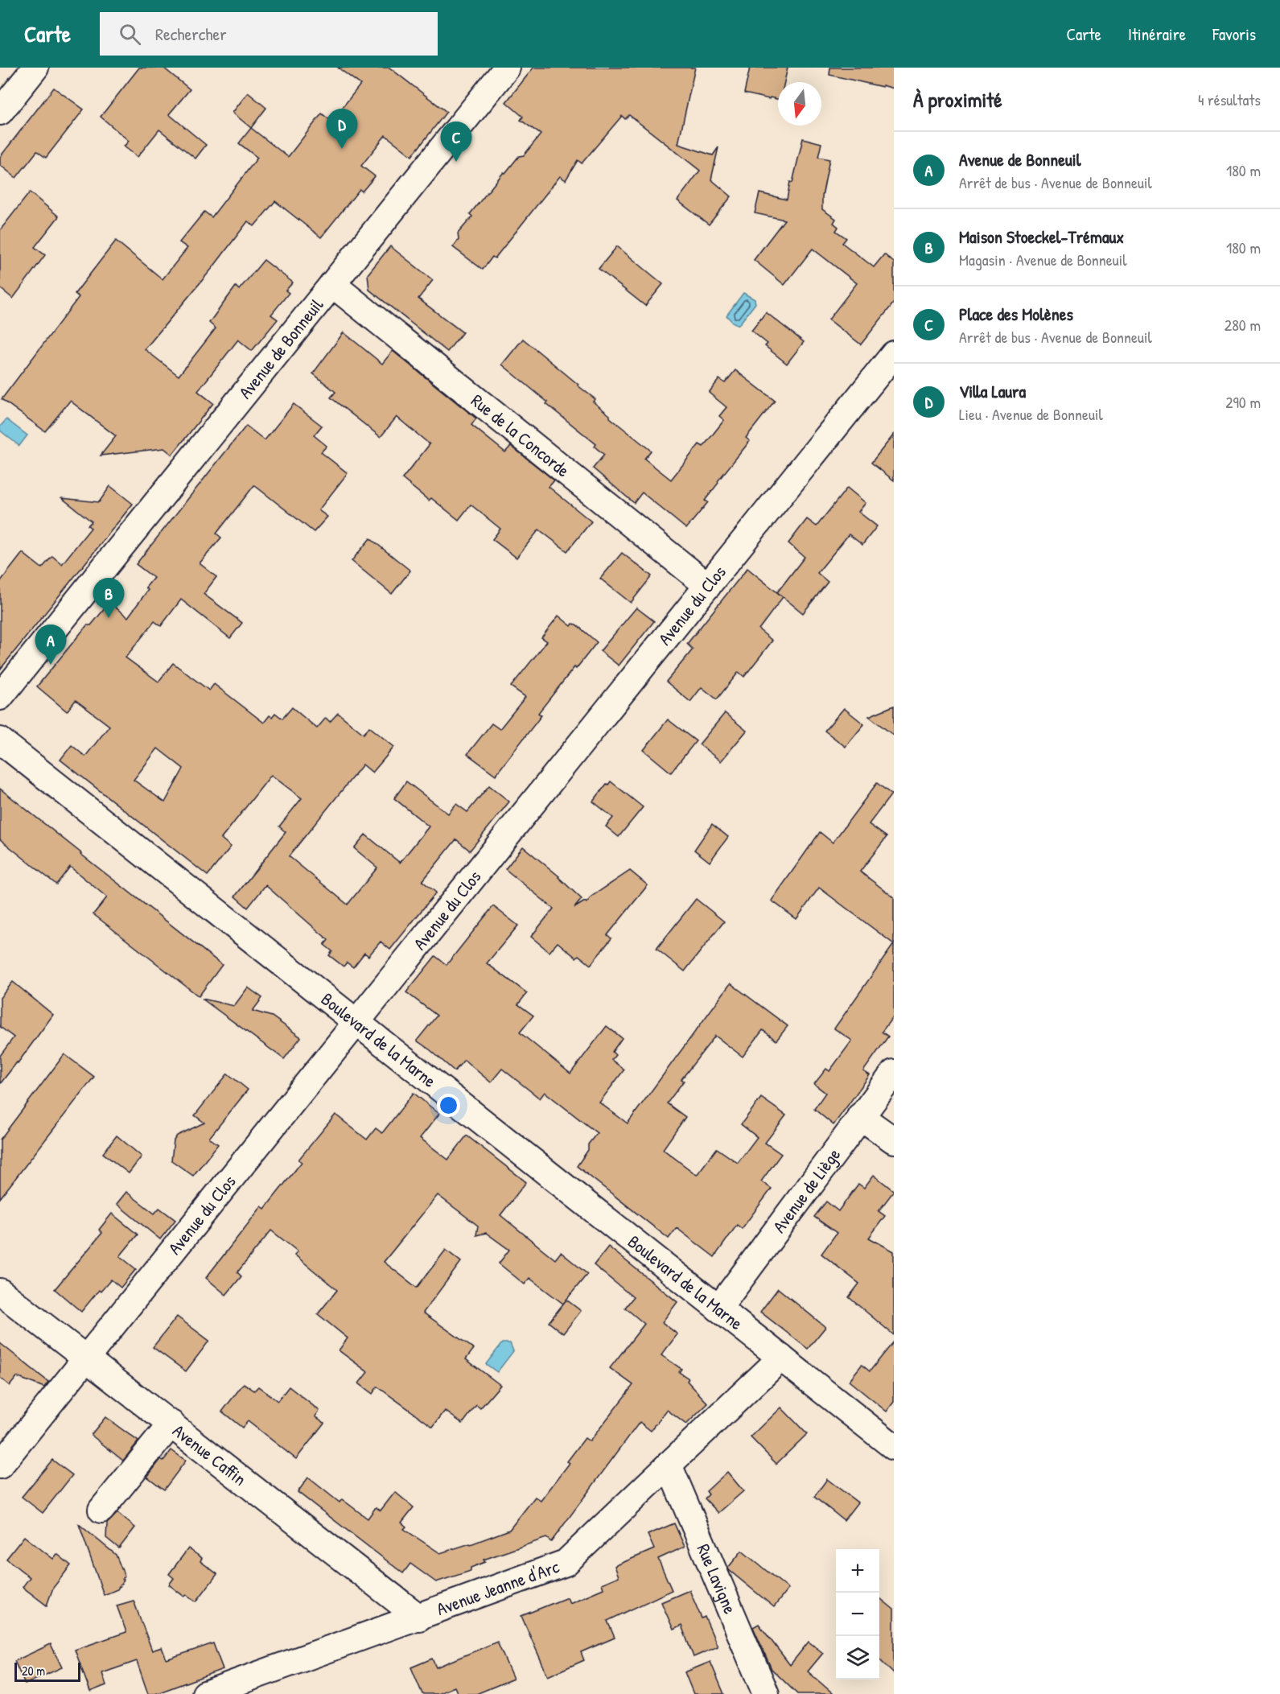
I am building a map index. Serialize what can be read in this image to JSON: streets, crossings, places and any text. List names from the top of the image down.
{
  "streets": {
    "street": [
      "Avenue de Bonneuil",
      "Rue de la Concorde",
      "Avenue du Clos",
      "Boulevard de la Marne",
      "Avenue de Liège",
      "Avenue Caffin",
      "Rue Lavigne",
      "Avenue Jeanne d'Arc"
    ]
  },
  "crossings": [
    ["Avenue de Bonneuil", "Rue de la Concorde"],
    ["Rue de la Concorde", "Avenue du Clos"],
    ["Avenue du Clos", "Boulevard de la Marne"],
    ["Avenue du Clos", "Avenue Caffin"],
    ["Boulevard de la Marne", "Avenue de Liège"],
    ["Boulevard de la Marne", "Avenue Jeanne d'Arc"],
    ["Avenue Caffin", "Avenue Jeanne d'Arc"],
    ["Rue Lavigne", "Avenue Jeanne d'Arc"]
  ],
  "scale_bar": "20 m",
  "north": "bottom",
  "page": {
    "header": "Carte",
    "search": "Rechercher",
    "nav": ["Carte", "Itinéraire", "Favoris"],
    "heading": ["À proximité", "4 résultats"],
    "pins": [
      "D",
      "C",
      "B",
      "A"
    ],
    "list": [
      {
        "mark": "A",
        "name": "Avenue de Bonneuil",
        "note": "Arrêt de bus · Avenue de Bonneuil",
        "value": "180 m"
      },
      {
        "mark": "B",
        "name": "Maison Stoeckel-Trémaux",
        "note": "Magasin · Avenue de Bonneuil",
        "value": "180 m"
      },
      {
        "mark": "C",
        "name": "Place des Molènes",
        "note": "Arrêt de bus · Avenue de Bonneuil",
        "value": "280 m"
      },
      {
        "mark": "D",
        "name": "Villa Laura",
        "note": "Lieu · Avenue de Bonneuil",
        "value": "290 m"
      }
    ],
    "map_buttons": ["+", "−"],
    "scale": "20 m"
  }
}
